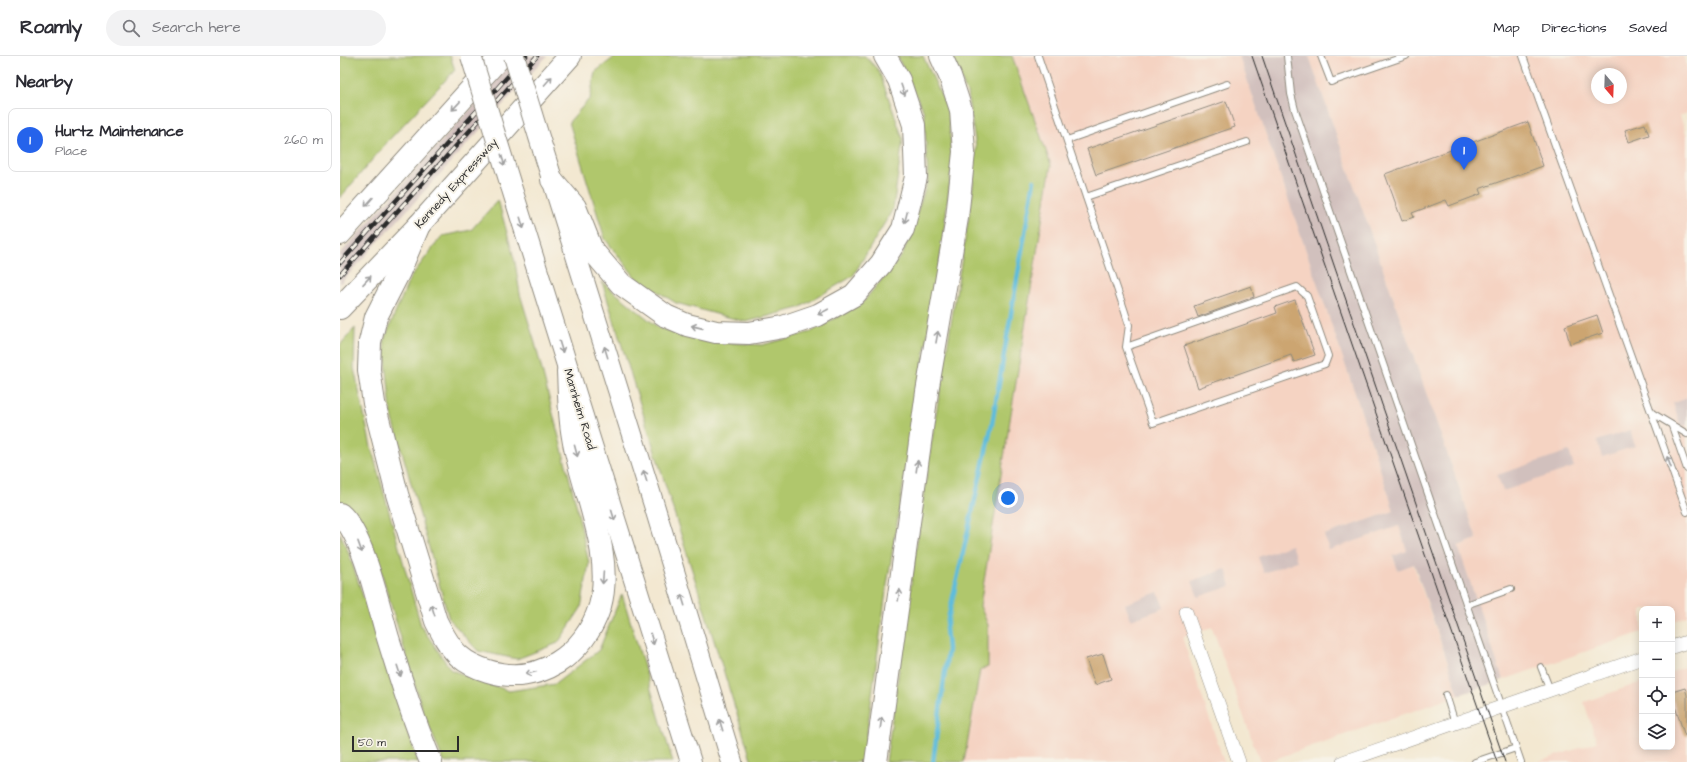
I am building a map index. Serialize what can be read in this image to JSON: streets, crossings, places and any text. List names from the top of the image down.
{
  "streets": {
    "highway": ["Kennedy Expressway"],
    "main road": ["Mannheim Road"]
  },
  "scale_bar": "50 m",
  "north": "bottom",
  "page": {
    "header": "Roamly",
    "search": "Search here",
    "nav": ["Map", "Directions", "Saved"],
    "heading": "Nearby",
    "list": [
      {
        "mark": "1",
        "name": "Hurtz Maintenance",
        "note": "Place",
        "value": "260 m"
      }
    ],
    "pins": "1",
    "map_buttons": ["+", "−"],
    "scale": "50 m"
  }
}
